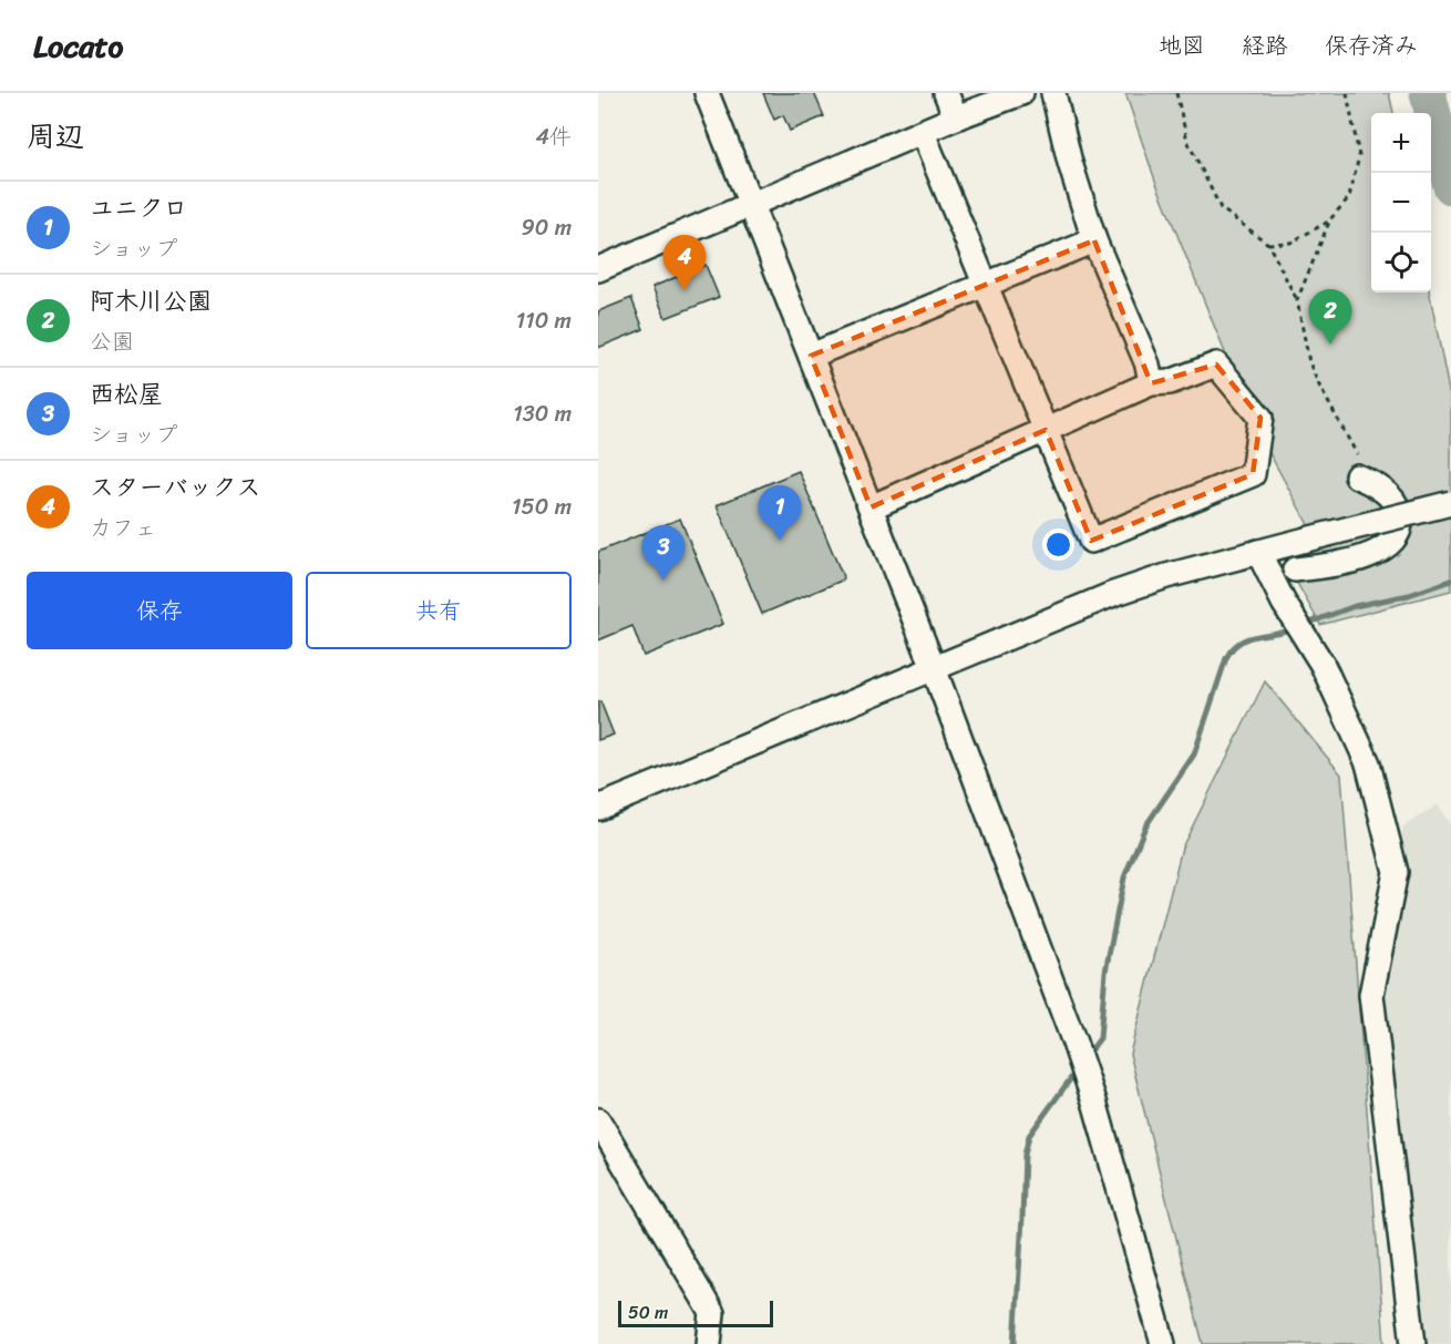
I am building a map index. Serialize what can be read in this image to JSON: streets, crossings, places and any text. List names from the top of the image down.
{
  "scale_bar": "50 m",
  "page": {
    "header": "Locato",
    "nav": ["地図", "経路", "保存済み"],
    "heading": ["周辺", "4件"],
    "map_buttons": ["+", "−"],
    "list": [
      {
        "mark": "1",
        "name": "ユニクロ",
        "note": "ショップ",
        "value": "90 m"
      },
      {
        "mark": "2",
        "name": "阿木川公園",
        "note": "公園",
        "value": "110 m"
      },
      {
        "mark": "3",
        "name": "西松屋",
        "note": "ショップ",
        "value": "130 m"
      },
      {
        "mark": "4",
        "name": "スターバックス",
        "note": "カフェ",
        "value": "150 m"
      }
    ],
    "pins": [
      "4",
      "2",
      "1",
      "3"
    ],
    "buttons": ["保存", "共有"],
    "scale": "50 m"
  }
}
